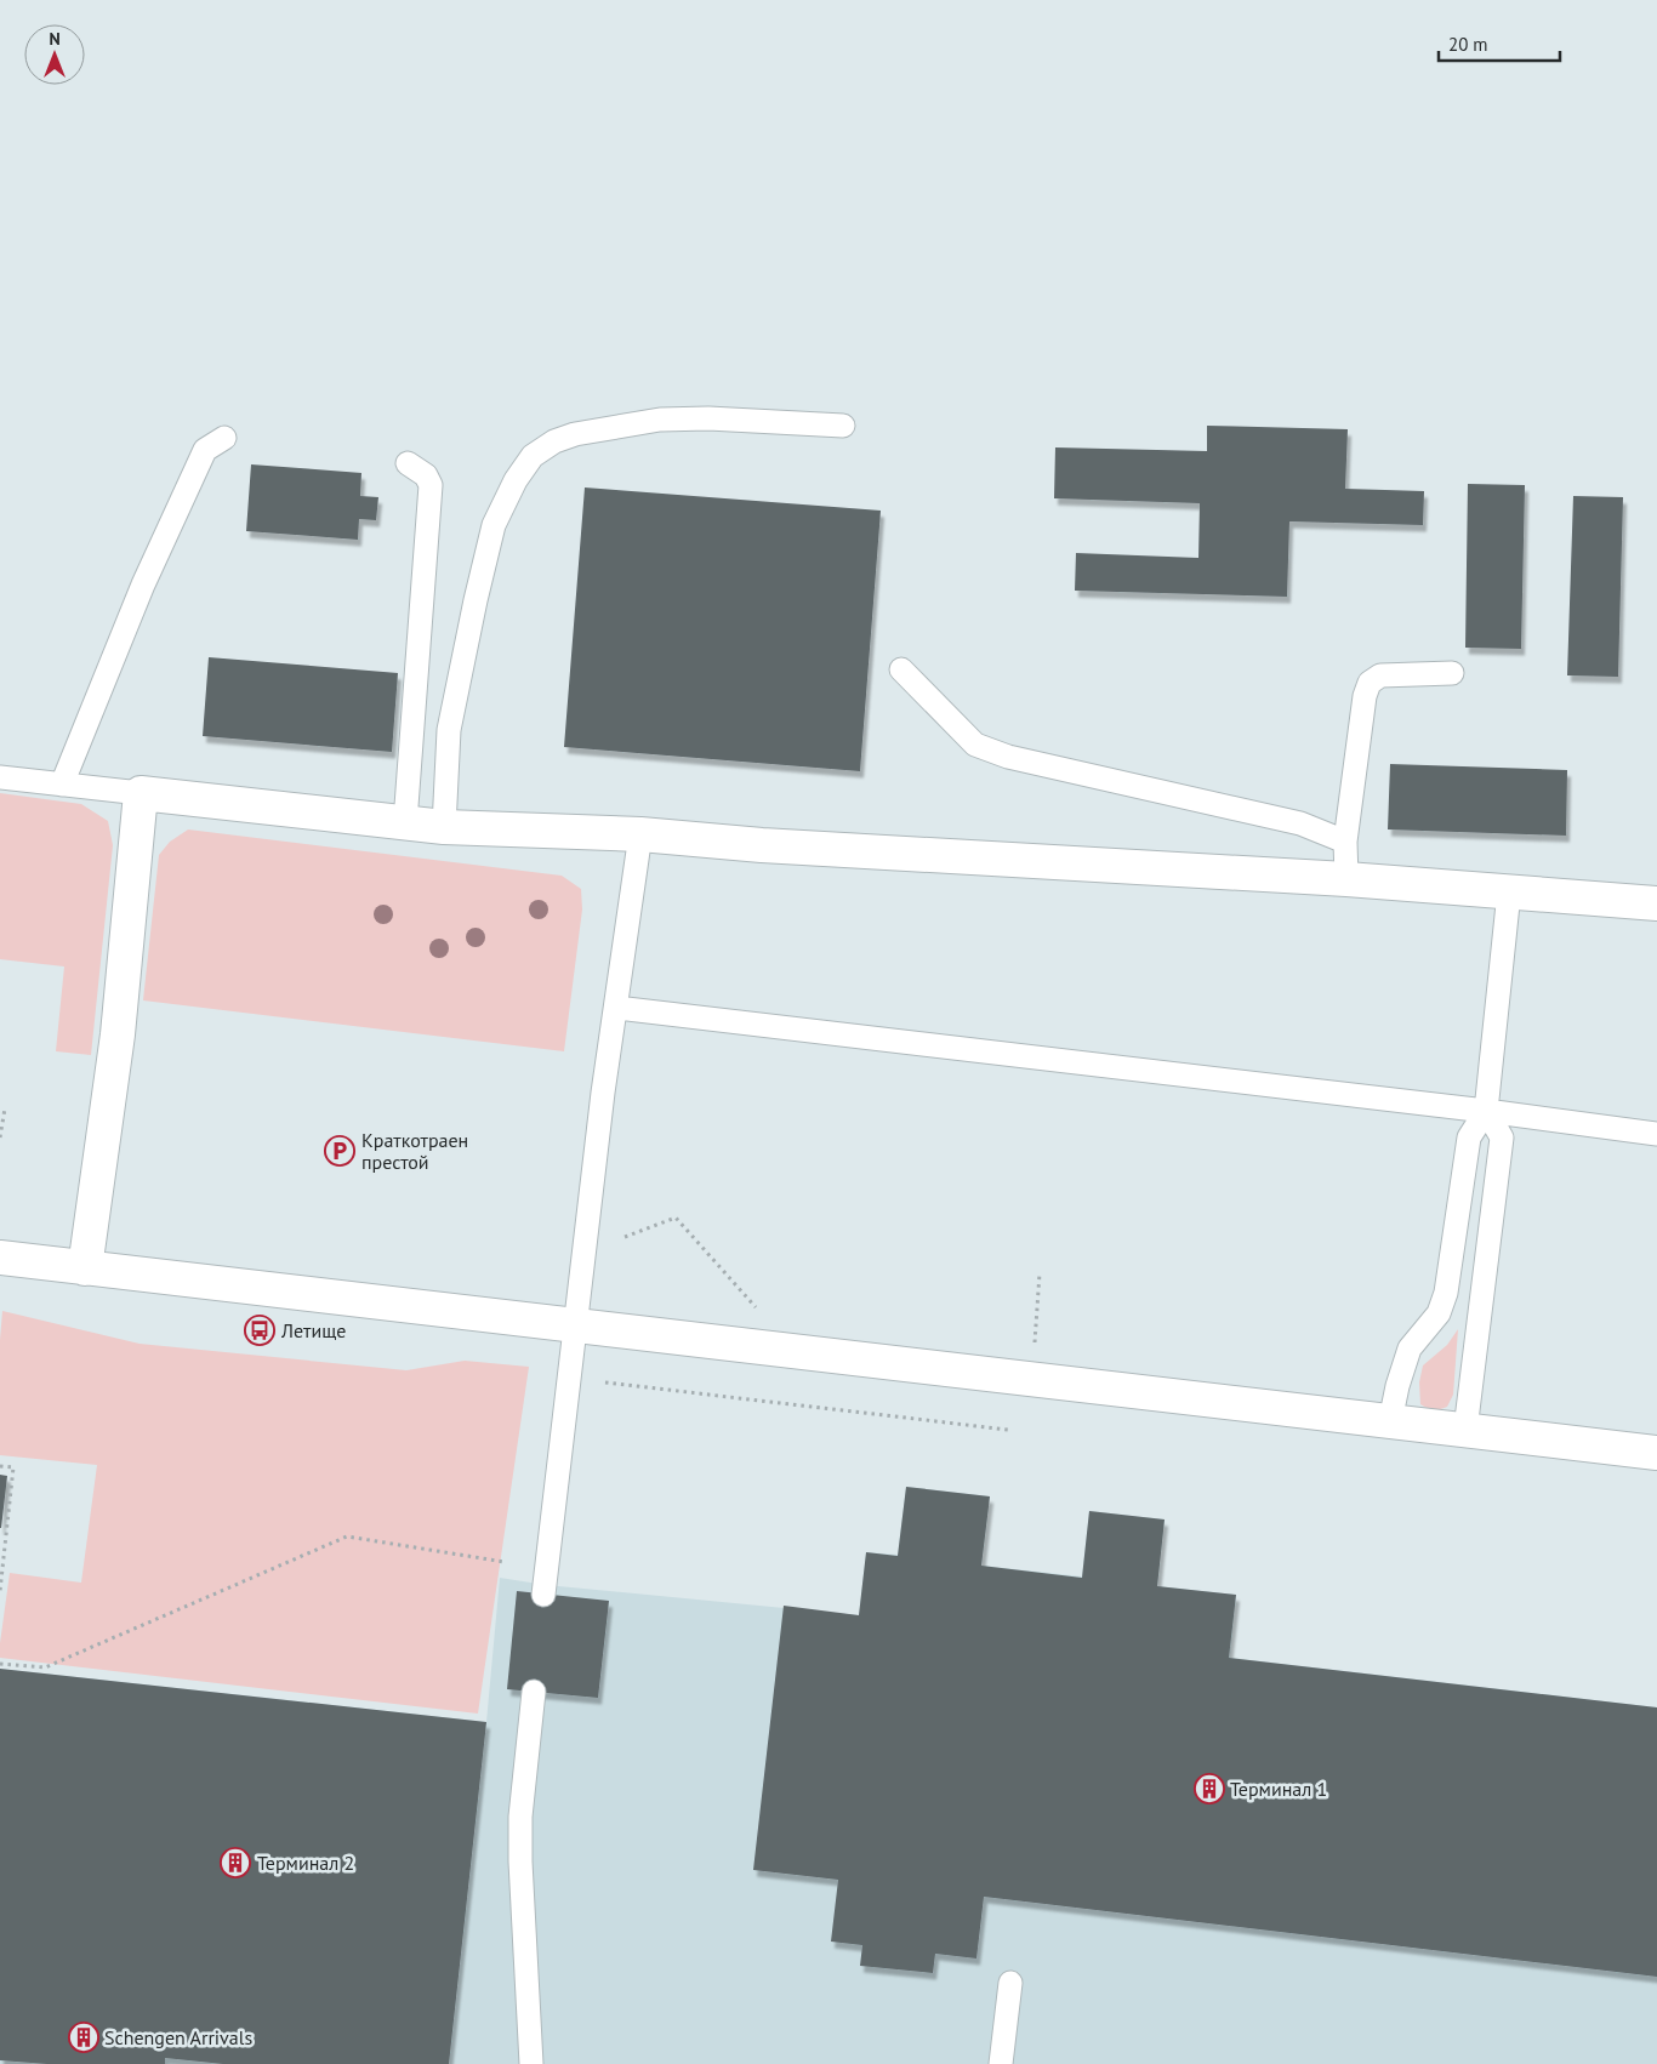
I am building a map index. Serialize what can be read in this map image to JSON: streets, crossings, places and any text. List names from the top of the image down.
{
  "places": {
    "parking": ["Краткотраен престой"],
    "bus stop": ["Летище"],
    "building": ["Терминал 1", "Терминал 2", "Schengen Arrivals"]
  },
  "scale_bar": "20 m",
  "north": "top"
}
